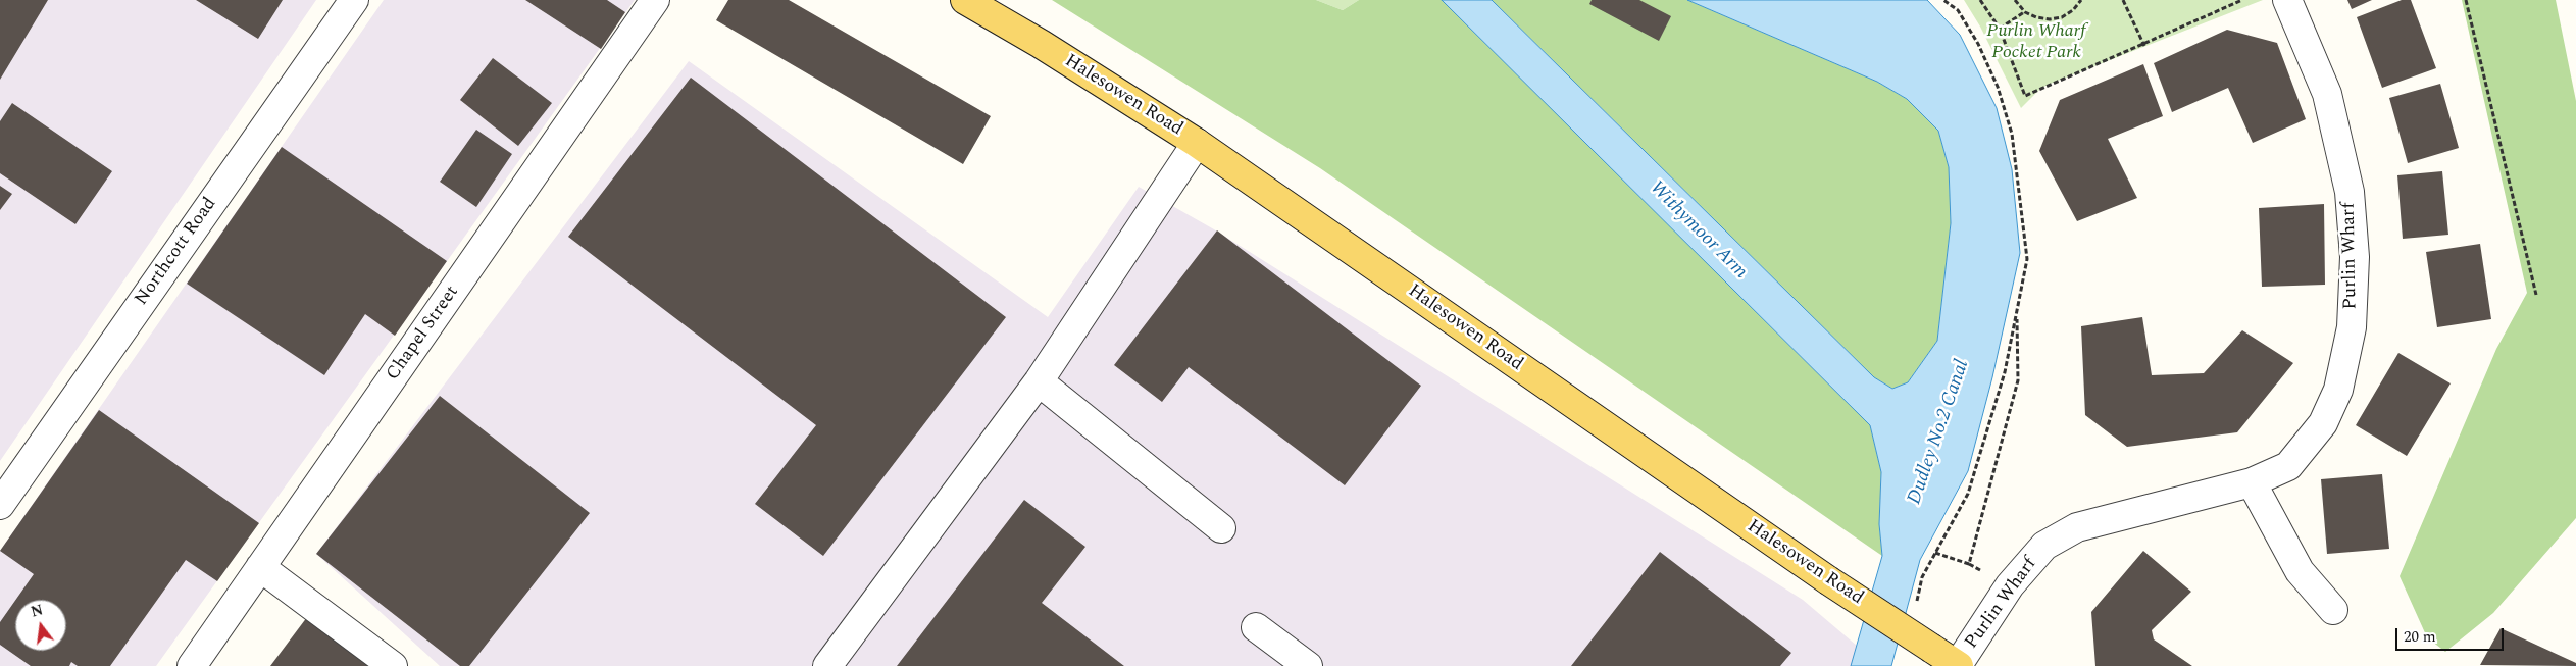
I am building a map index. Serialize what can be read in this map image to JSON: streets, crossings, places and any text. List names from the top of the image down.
{
  "streets": {
    "main road": ["Halesowen Road"],
    "street": ["Northcott Road", "Purlin Wharf", "Chapel Street"]
  },
  "crossings": [
    ["Halesowen Road", "Purlin Wharf"]
  ],
  "water": ["Withymoor Arm", "Dudley No.2 Canal"],
  "parks": ["Purlin Wharf Pocket Park"],
  "scale_bar": "20 m",
  "north": "top"
}
